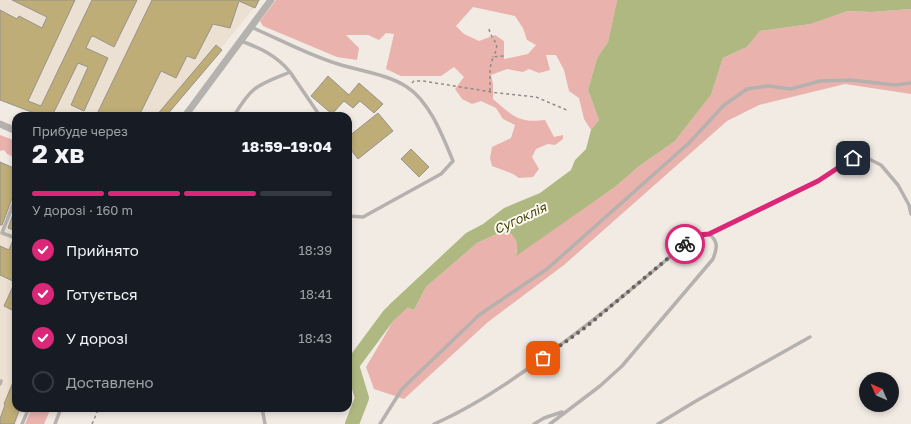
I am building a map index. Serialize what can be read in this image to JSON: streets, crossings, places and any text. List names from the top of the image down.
{
  "water": ["Сугоклія"],
  "north": "top left",
  "page": {
    "heading": ["2 хв", "Прибуде через", "18:59–19:04"],
    "bar": "У дорозі · 160 m",
    "list": [
      ["Прийнято", "18:39"],
      ["Готується", "18:41"],
      ["У дорозі", "18:43"],
      "Доставлено"
    ]
  }
}
